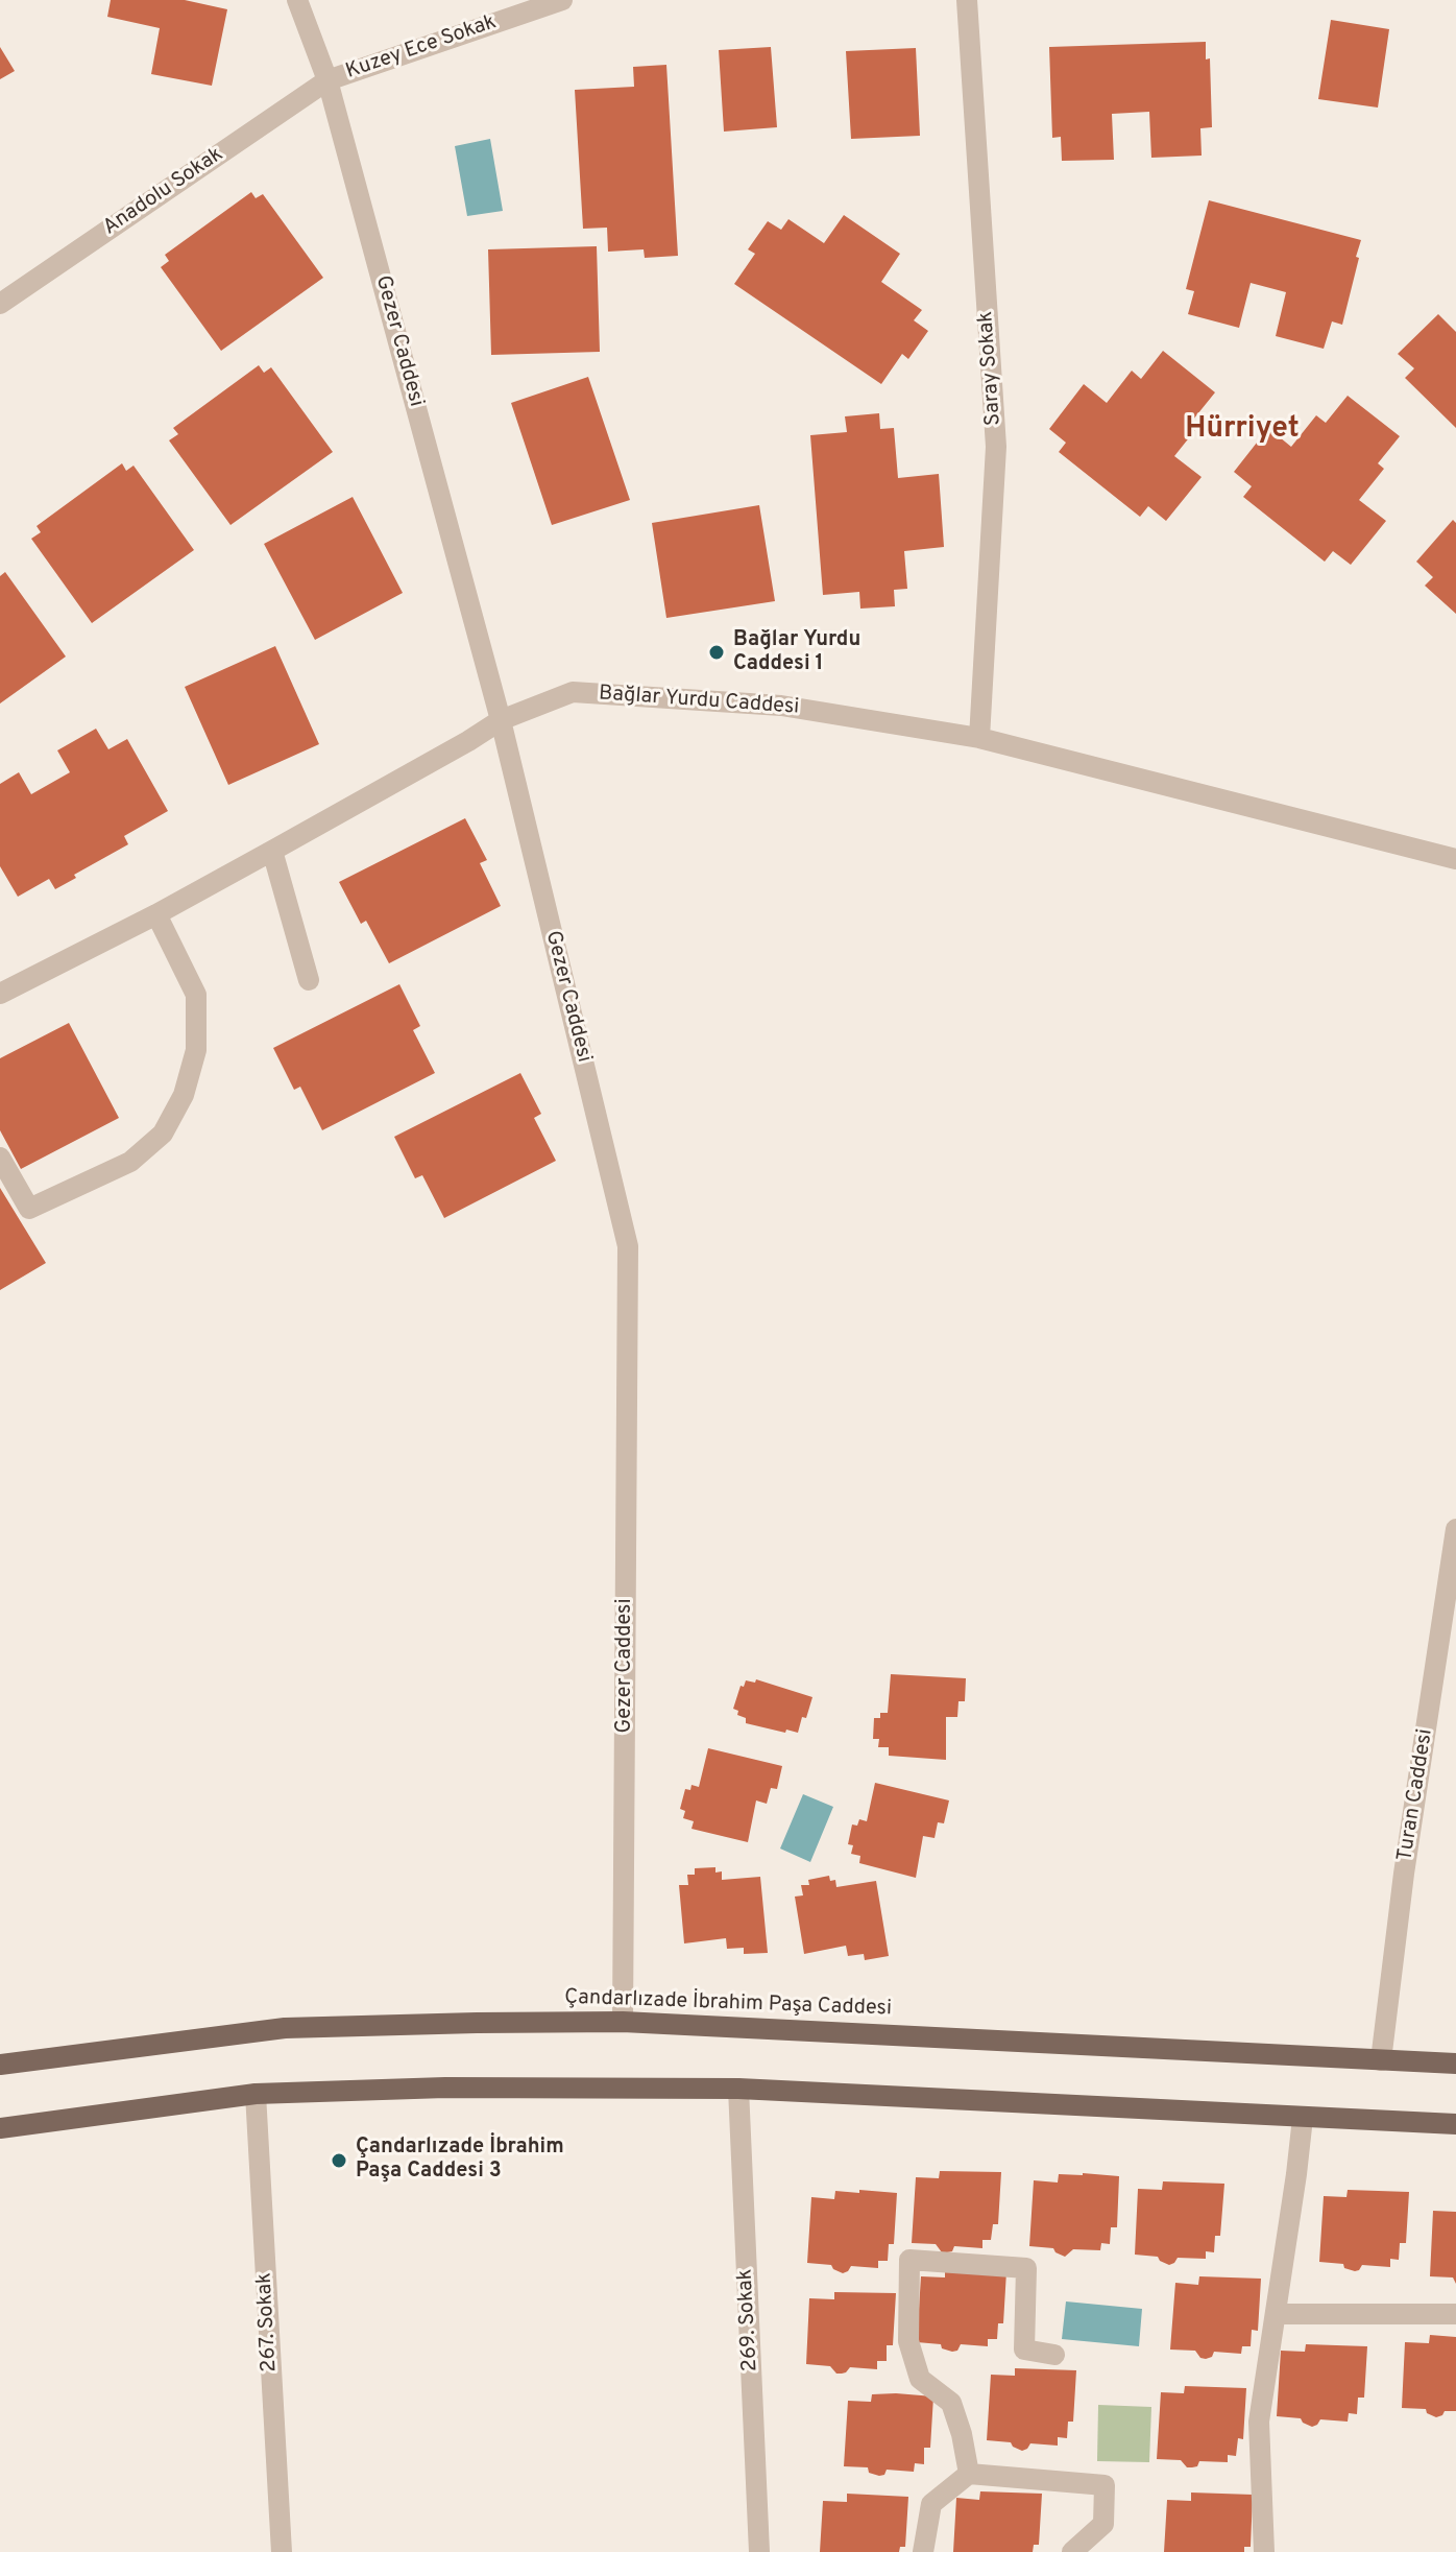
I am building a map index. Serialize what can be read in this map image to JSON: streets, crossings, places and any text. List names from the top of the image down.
{
  "streets": {
    "main road": ["Çandarlızade İbrahim Paşa Caddesi"],
    "street": [
      "Kuzey Ece Sokak",
      "Anadolu Sokak",
      "Gezer Caddesi",
      "Saray Sokak",
      "Bağlar Yurdu Caddesi",
      "Turan Caddesi",
      "269. Sokak",
      "267. Sokak"
    ]
  },
  "crossings": [
    ["Kuzey Ece Sokak", "Anadolu Sokak"],
    ["Kuzey Ece Sokak", "Gezer Caddesi"],
    ["Anadolu Sokak", "Gezer Caddesi"],
    ["Gezer Caddesi", "Bağlar Yurdu Caddesi"],
    ["Gezer Caddesi", "Çandarlızade İbrahim Paşa Caddesi"],
    ["Saray Sokak", "Bağlar Yurdu Caddesi"],
    ["Turan Caddesi", "Çandarlızade İbrahim Paşa Caddesi"]
  ],
  "districts": ["Hürriyet"],
  "places": ["Bağlar Yurdu Caddesi 1", "Çandarlızade İbrahim Paşa Caddesi 3"]
}
